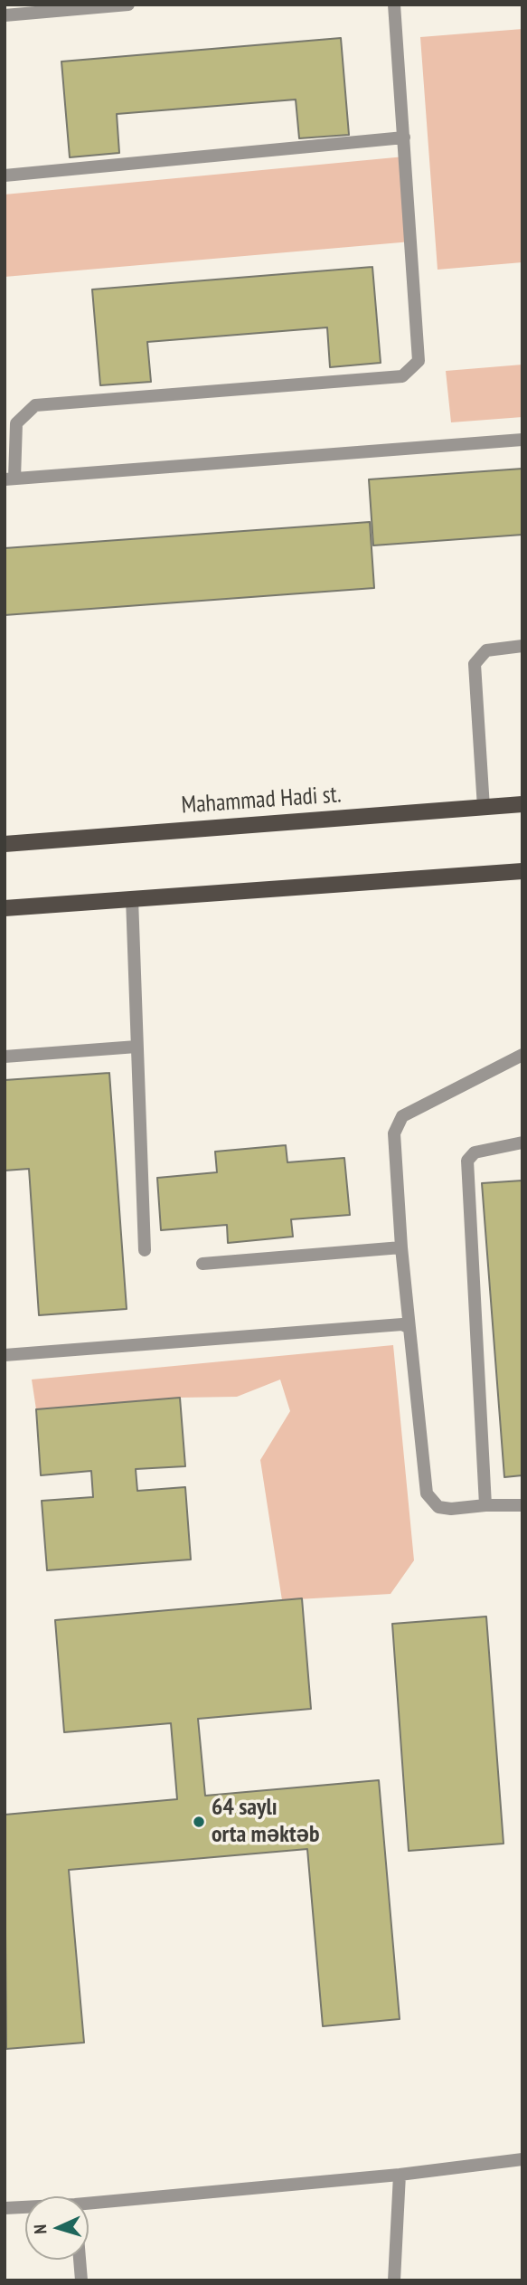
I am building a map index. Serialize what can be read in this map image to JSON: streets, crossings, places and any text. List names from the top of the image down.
{
  "streets": {
    "main road": ["Mahammad Hadi st."]
  },
  "places": ["64 saylı orta məktəb"],
  "north": "left"
}
